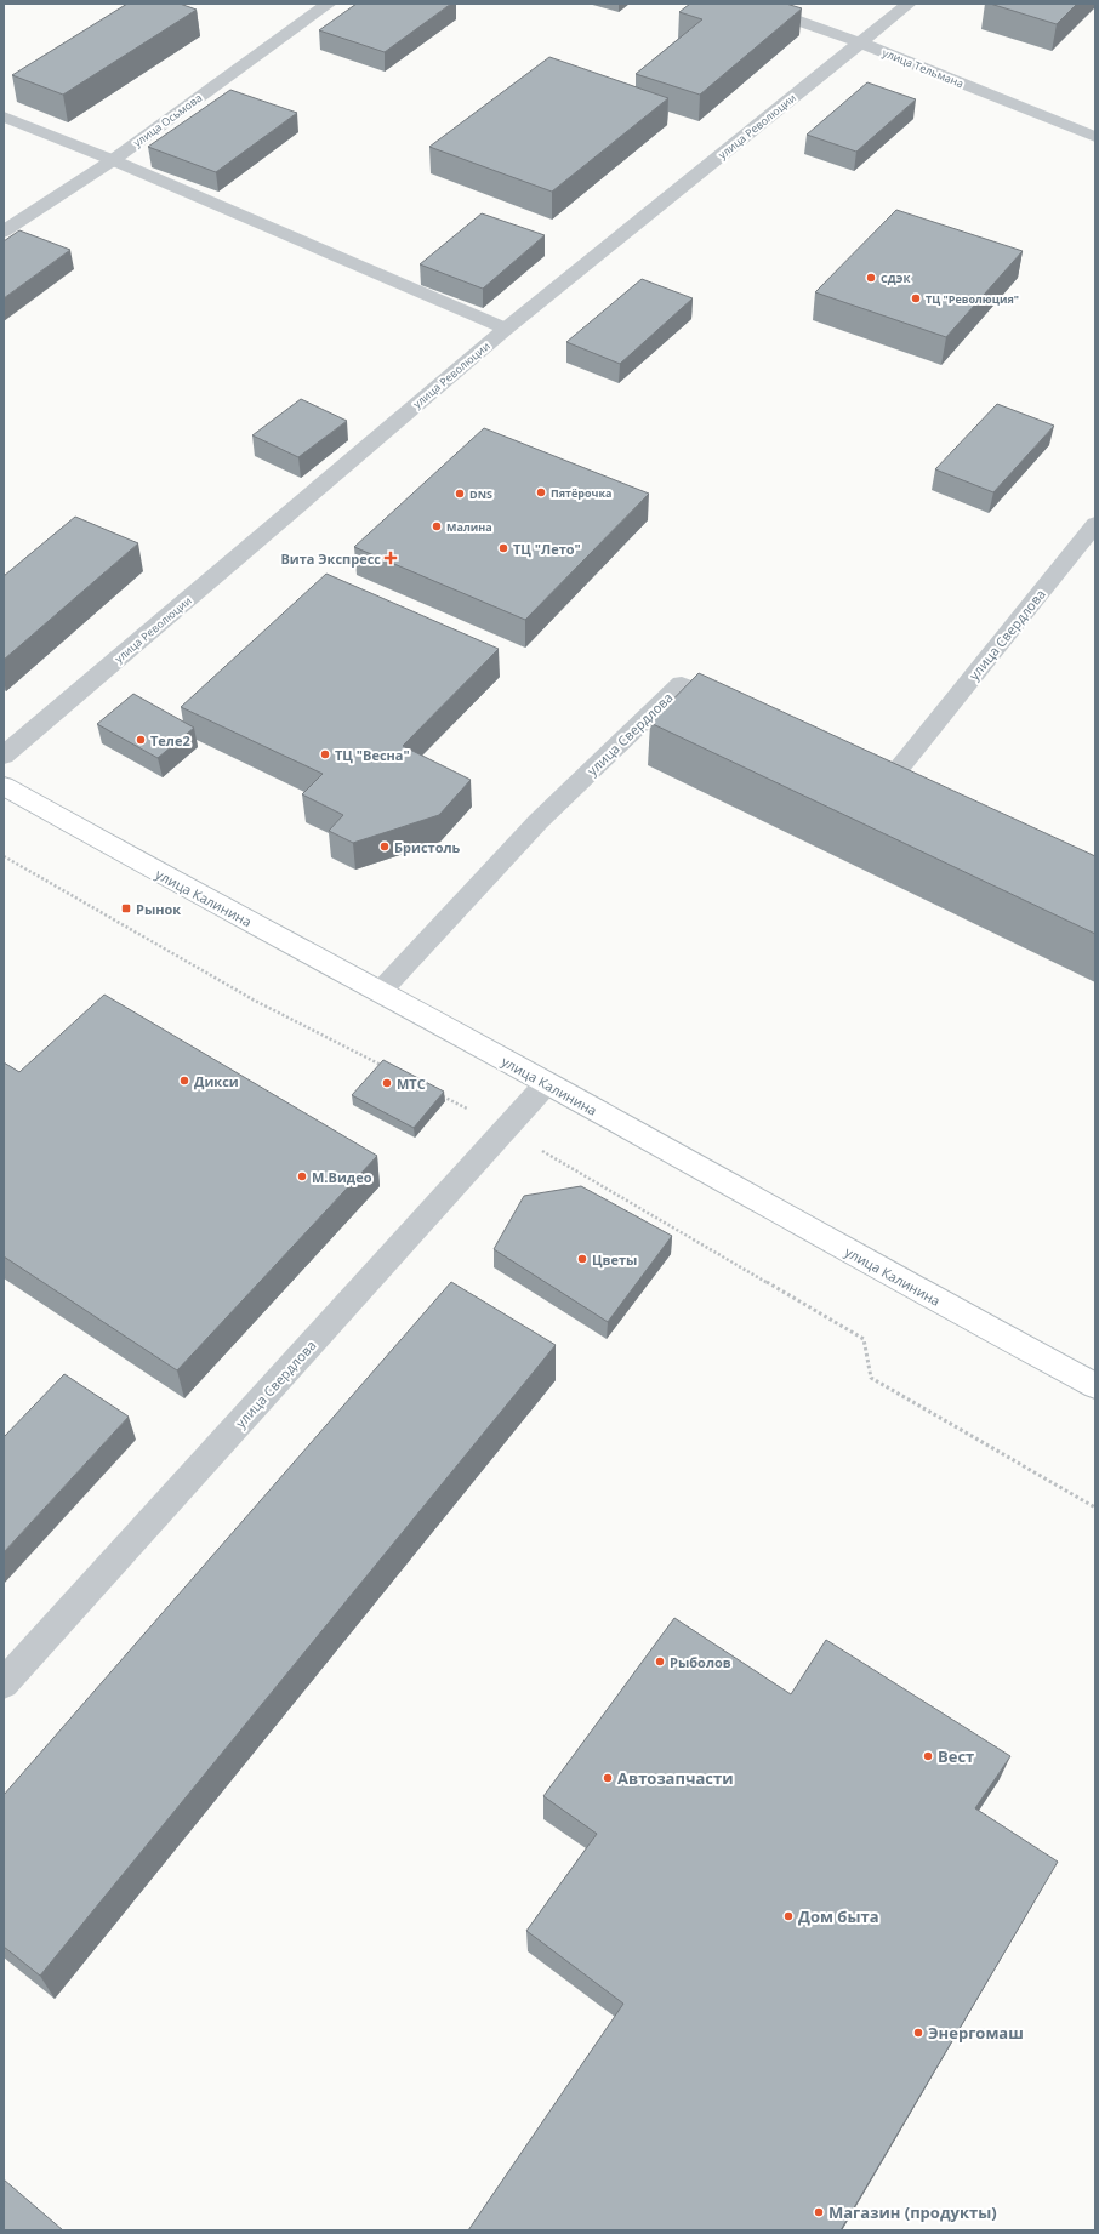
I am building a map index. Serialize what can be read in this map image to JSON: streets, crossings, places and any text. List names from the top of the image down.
{
  "streets": {
    "street": [
      "улица Тельмана",
      "улица Осьмова",
      "улица Революции",
      "улица Свердлова",
      "улица Калинина"
    ]
  },
  "crossings": [
    ["улица Тельмана", "улица Революции"],
    ["улица Свердлова", "улица Калинина"]
  ],
  "places": {
    "other": [
      "СДЭК",
      "ТЦ \"Революция\"",
      "Пятёрочка",
      "DNS",
      "Малина",
      "ТЦ \"Лето\"",
      "Теле2",
      "ТЦ \"Весна\"",
      "Бристоль",
      "Дикси",
      "МТС",
      "М.Видео",
      "Цветы",
      "Рыболов",
      "Вест",
      "Автозапчасти",
      "Дом быта",
      "Энергомаш",
      "Магазин (продукты)"
    ],
    "health": ["Вита Экспресс"],
    "transit": ["Рынок"]
  }
}
